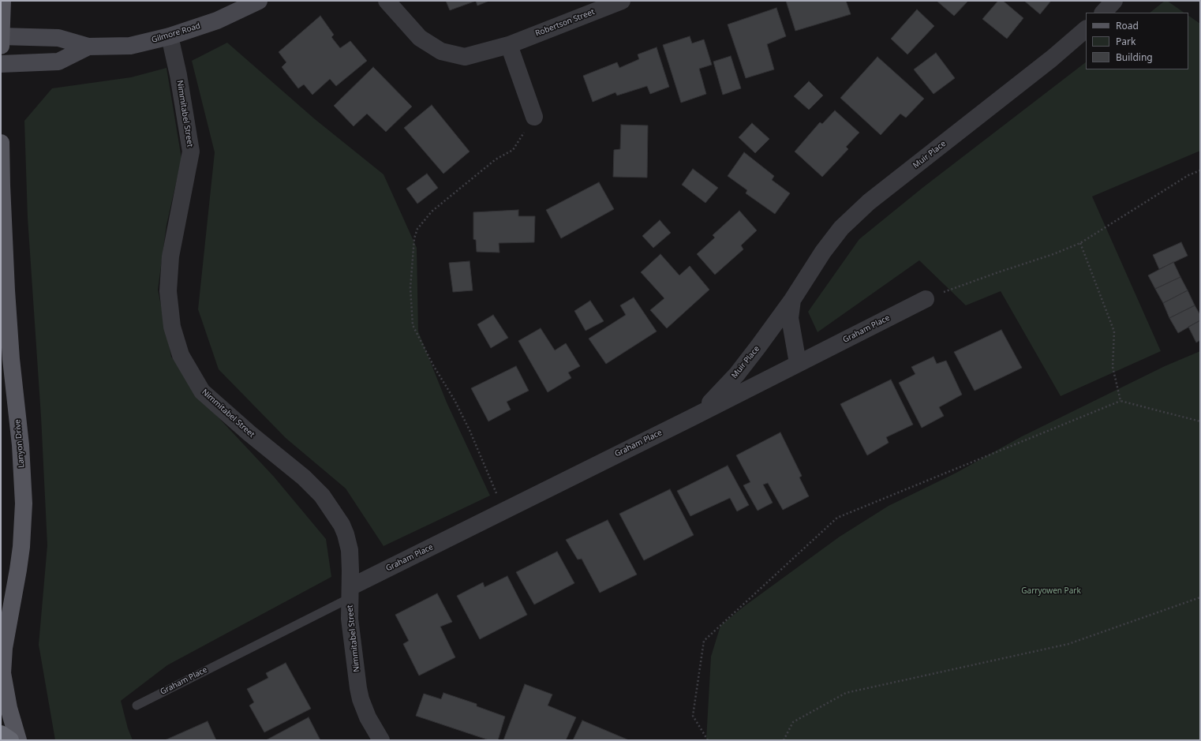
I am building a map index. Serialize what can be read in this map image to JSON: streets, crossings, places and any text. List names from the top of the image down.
{
  "streets": {
    "main road": ["Lanyon Drive"],
    "street": [
      "Robertson Street",
      "Gilmore Road",
      "Nimmitabel Street",
      "Muir Place",
      "Graham Place"
    ]
  },
  "crossings": [
    ["Gilmore Road", "Nimmitabel Street"],
    ["Nimmitabel Street", "Graham Place"],
    ["Muir Place", "Graham Place"]
  ],
  "parks": ["Garryowen Park"],
  "legend": ["Road", "Park", "Building"]
}
